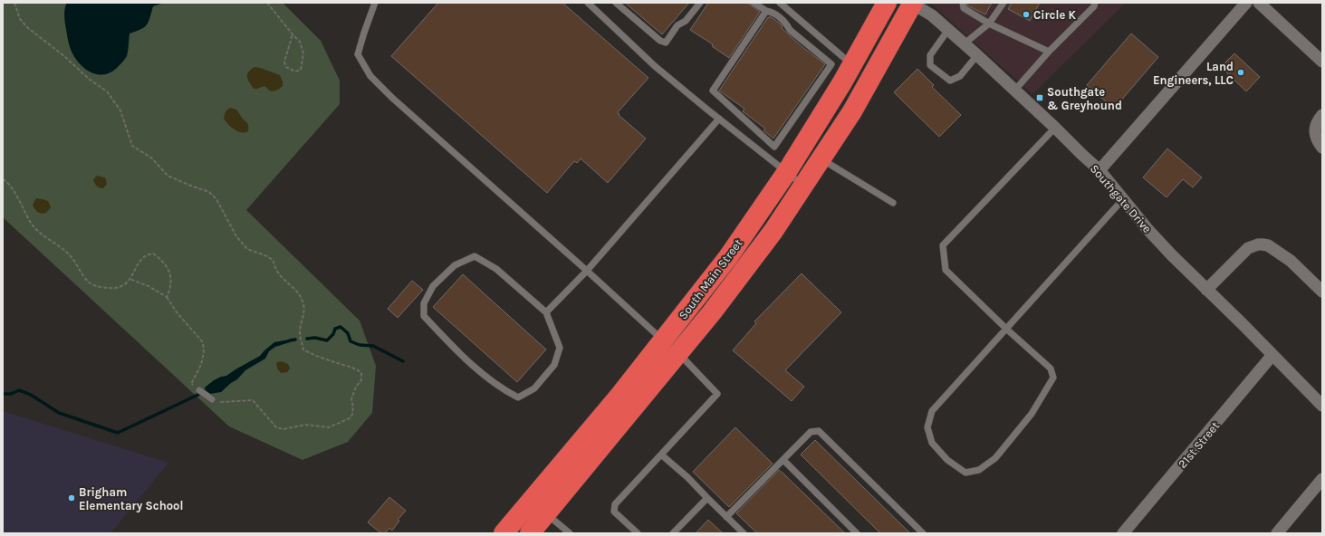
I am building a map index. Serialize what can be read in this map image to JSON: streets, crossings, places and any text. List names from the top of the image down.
{
  "streets": {
    "highway": ["South Main Street"],
    "street": ["Southgate Drive", "21st Street"]
  },
  "crossings": [
    ["Southgate Drive", "South Main Street"],
    ["Southgate Drive", "21st Street"]
  ],
  "places": {
    "other": ["Circle K", "Land Engineers, LLC", "Brigham Elementary School"],
    "transit": ["Southgate & Greyhound"]
  }
}
